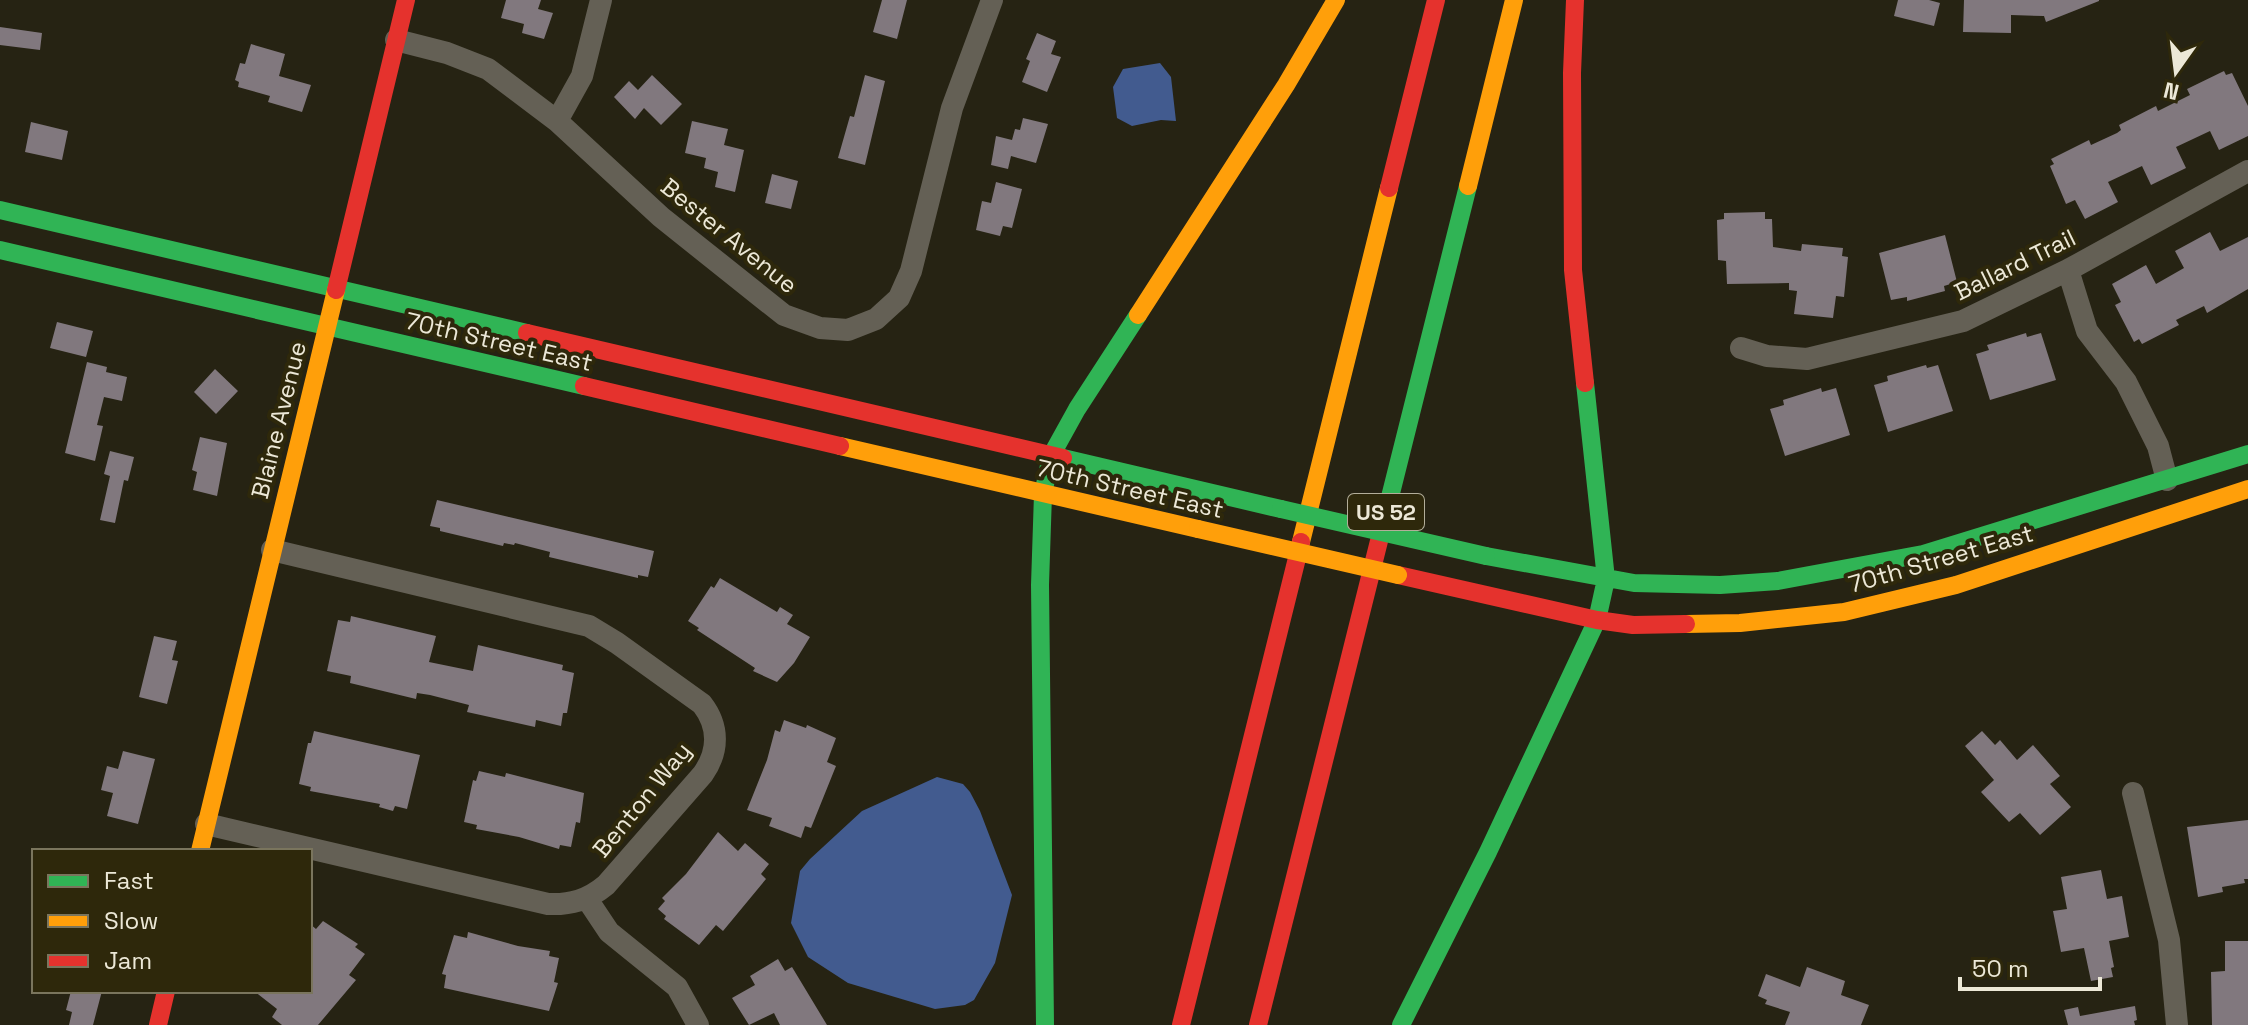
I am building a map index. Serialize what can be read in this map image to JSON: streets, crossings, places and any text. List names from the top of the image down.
{
  "streets": {
    "main road": ["70th Street East", "Blaine Avenue", "US 52"],
    "street": ["Bester Avenue", "Ballard Trail", "Benton Way"]
  },
  "crossings": [
    ["Bester Avenue", "Blaine Avenue"],
    ["70th Street East", "Blaine Avenue"],
    ["Blaine Avenue", "Benton Way"]
  ],
  "legend": ["Fast", "Slow", "Jam"],
  "scale_bar": "50 m",
  "north": "bottom"
}
